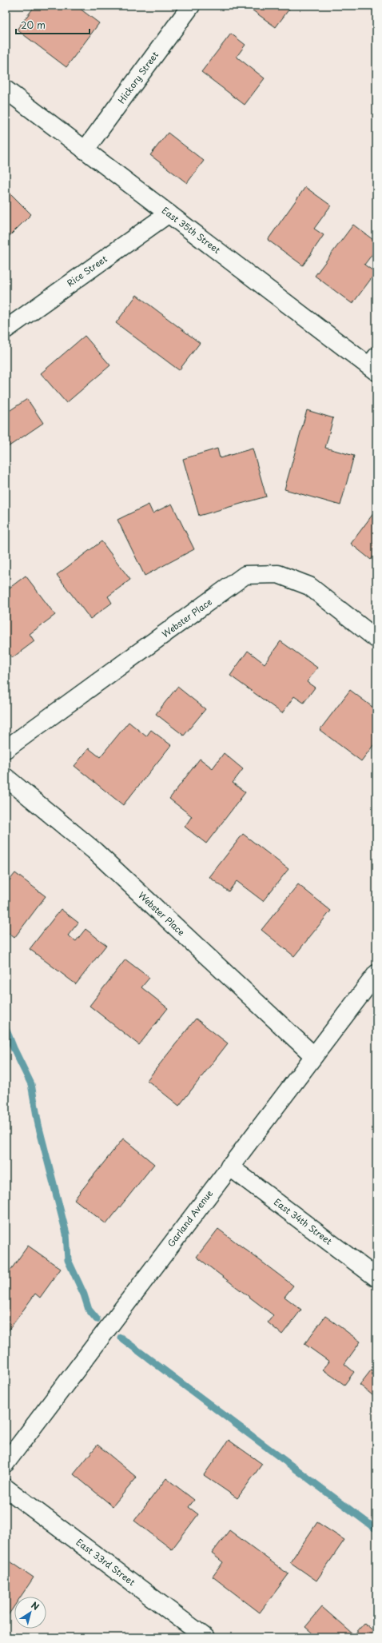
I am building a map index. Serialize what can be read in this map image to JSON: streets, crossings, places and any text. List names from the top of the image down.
{
  "streets": {
    "street": [
      "Hickory Street",
      "East 35th Street",
      "Rice Street",
      "Webster Place",
      "Garland Avenue",
      "East 34th Street",
      "East 33rd Street"
    ]
  },
  "crossings": [
    ["Hickory Street", "East 35th Street"],
    ["East 35th Street", "Rice Street"],
    ["Webster Place", "Garland Avenue"],
    ["Garland Avenue", "East 34th Street"]
  ],
  "scale_bar": "20 m",
  "north": "top right"
}
